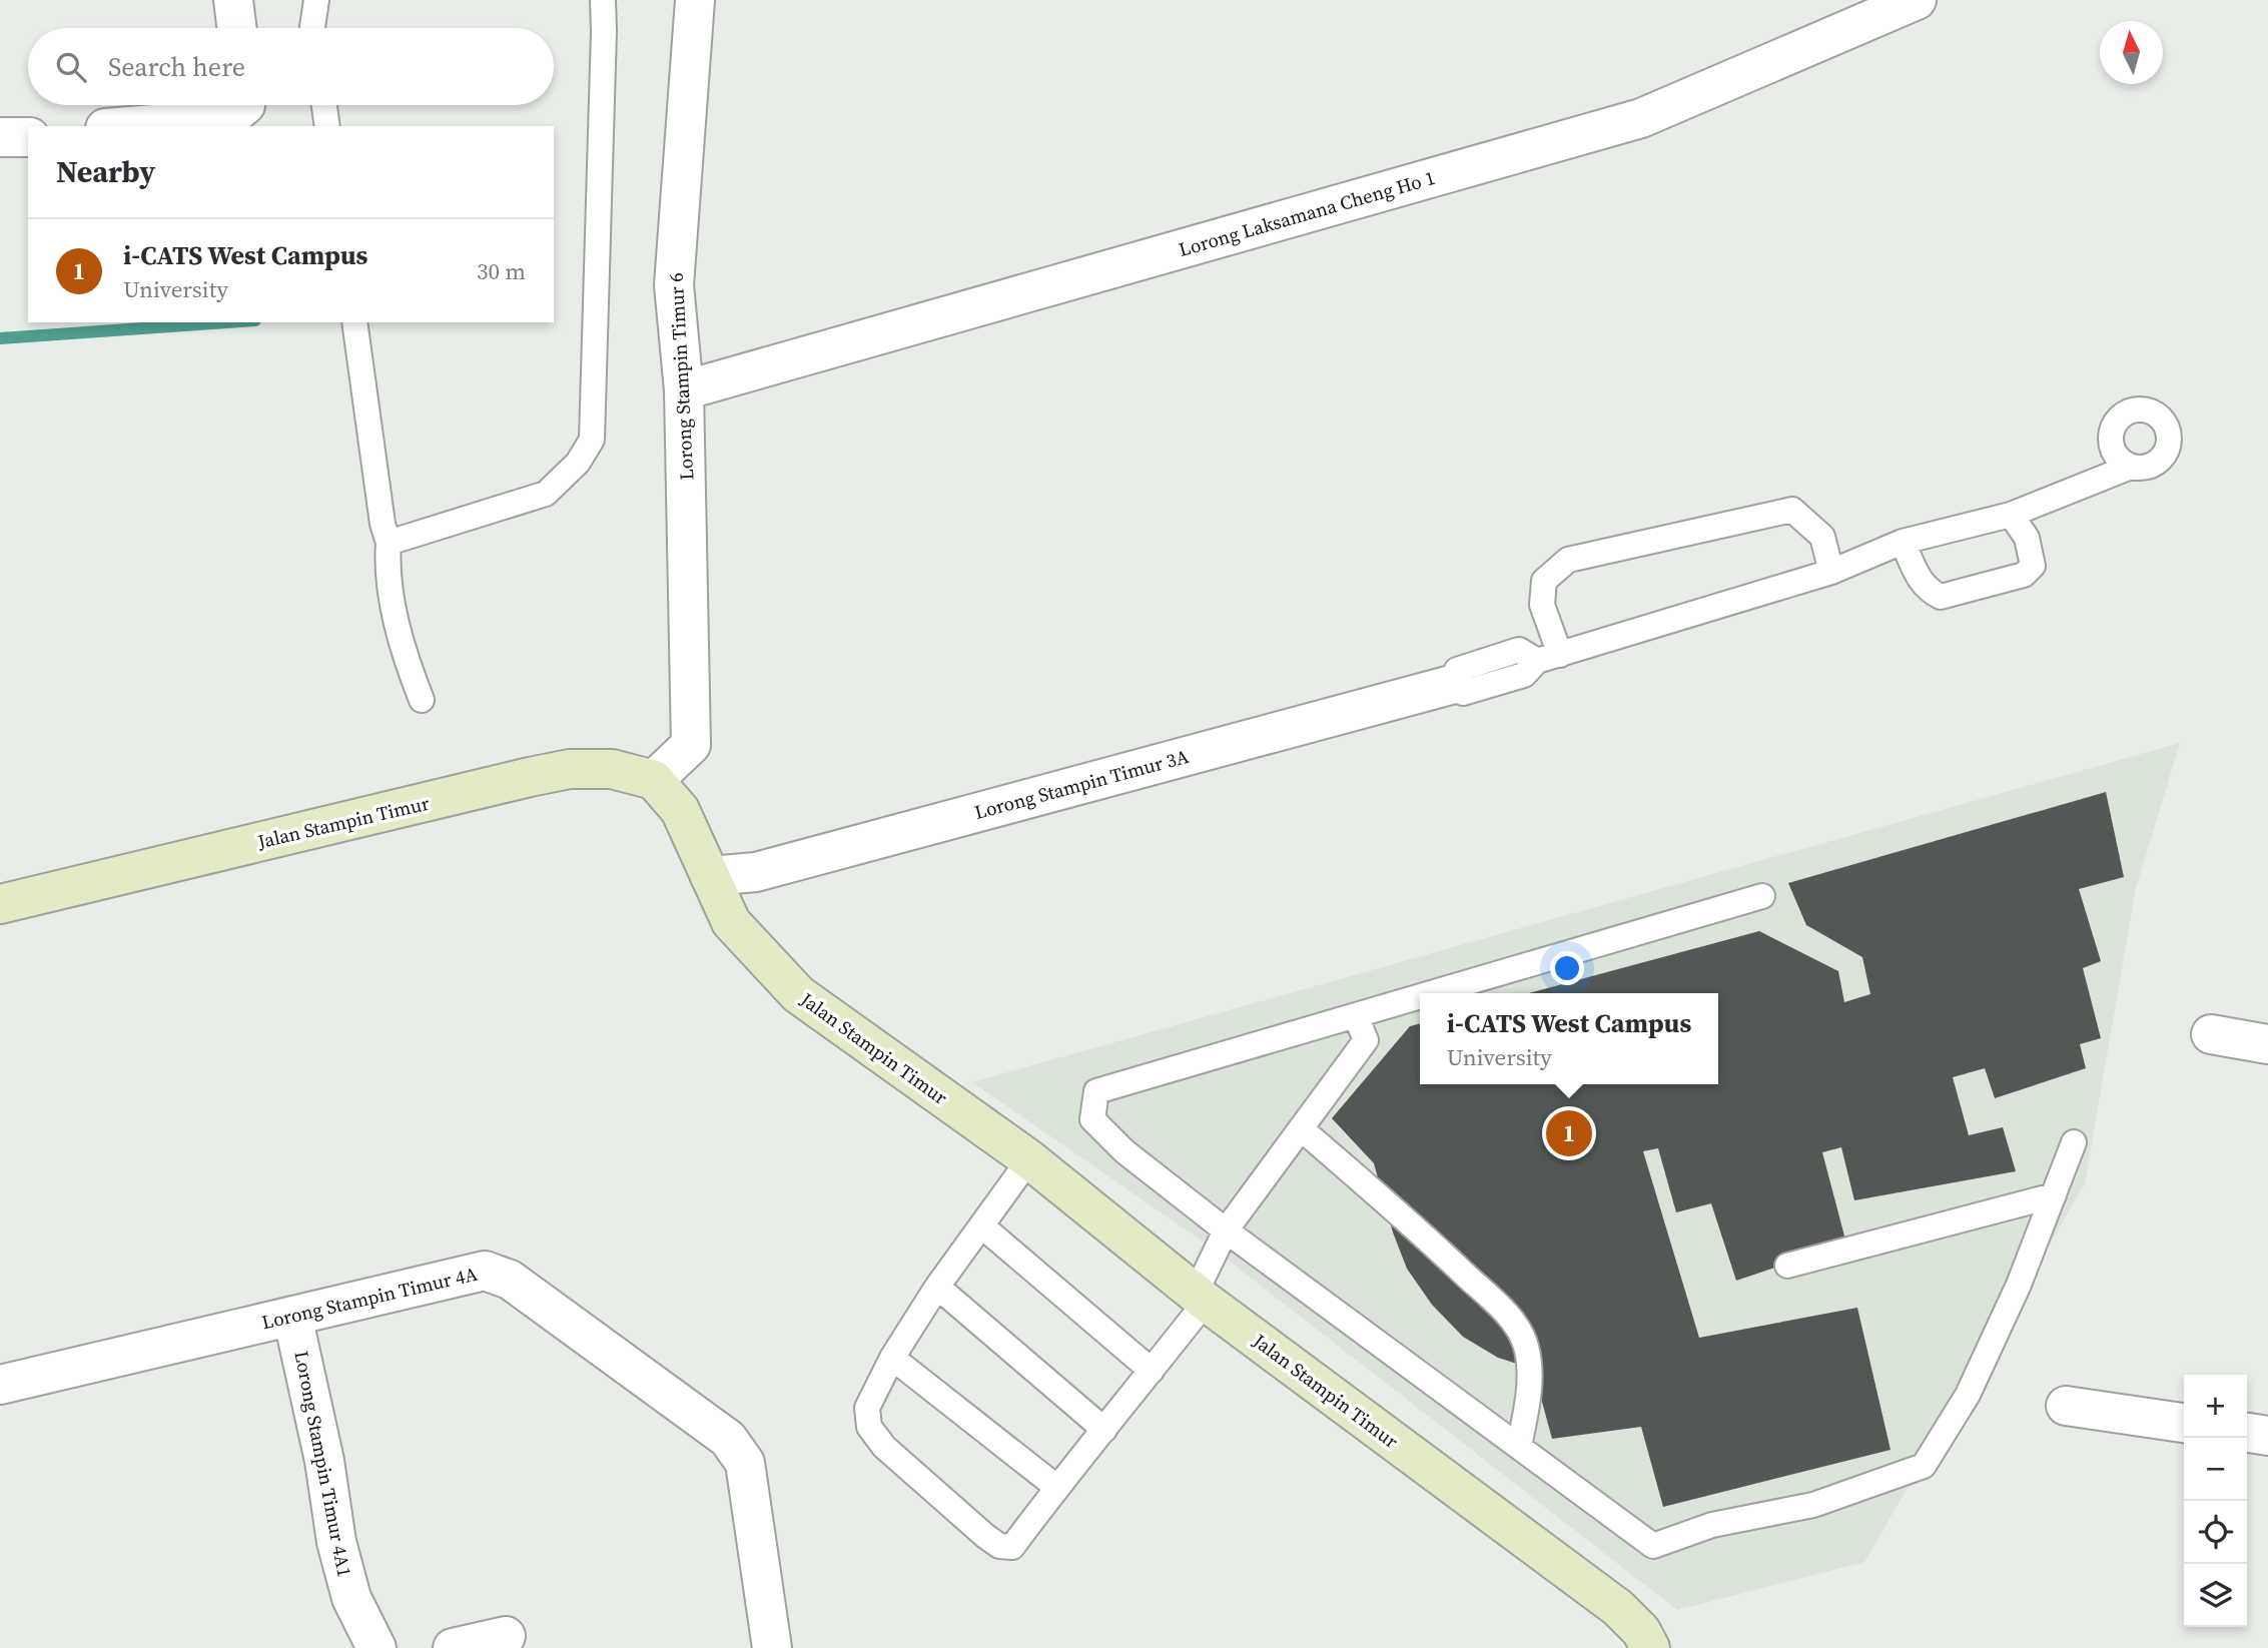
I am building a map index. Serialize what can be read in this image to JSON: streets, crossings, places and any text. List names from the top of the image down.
{
  "streets": {
    "street": [
      "Lorong Laksamana Cheng Ho 1",
      "Lorong Stampin Timur 6",
      "Lorong Stampin Timur 3A",
      "Jalan Stampin Timur",
      "Lorong Stampin Timur 4A",
      "Lorong Stampin Timur 4A1"
    ]
  },
  "crossings": [
    ["Lorong Laksamana Cheng Ho 1", "Lorong Stampin Timur 6"],
    ["Lorong Stampin Timur 6", "Jalan Stampin Timur"],
    ["Lorong Stampin Timur 3A", "Jalan Stampin Timur"],
    ["Lorong Stampin Timur 4A", "Lorong Stampin Timur 4A1"]
  ],
  "north": "top",
  "page": {
    "search": "Search here",
    "heading": "Nearby",
    "list": [
      {
        "mark": "1",
        "name": "i-CATS West Campus",
        "note": "University",
        "value": "30 m"
      }
    ],
    "popup": ["i-CATS West Campus", "University"],
    "pins": "1",
    "map_buttons": ["+", "−"]
  }
}
